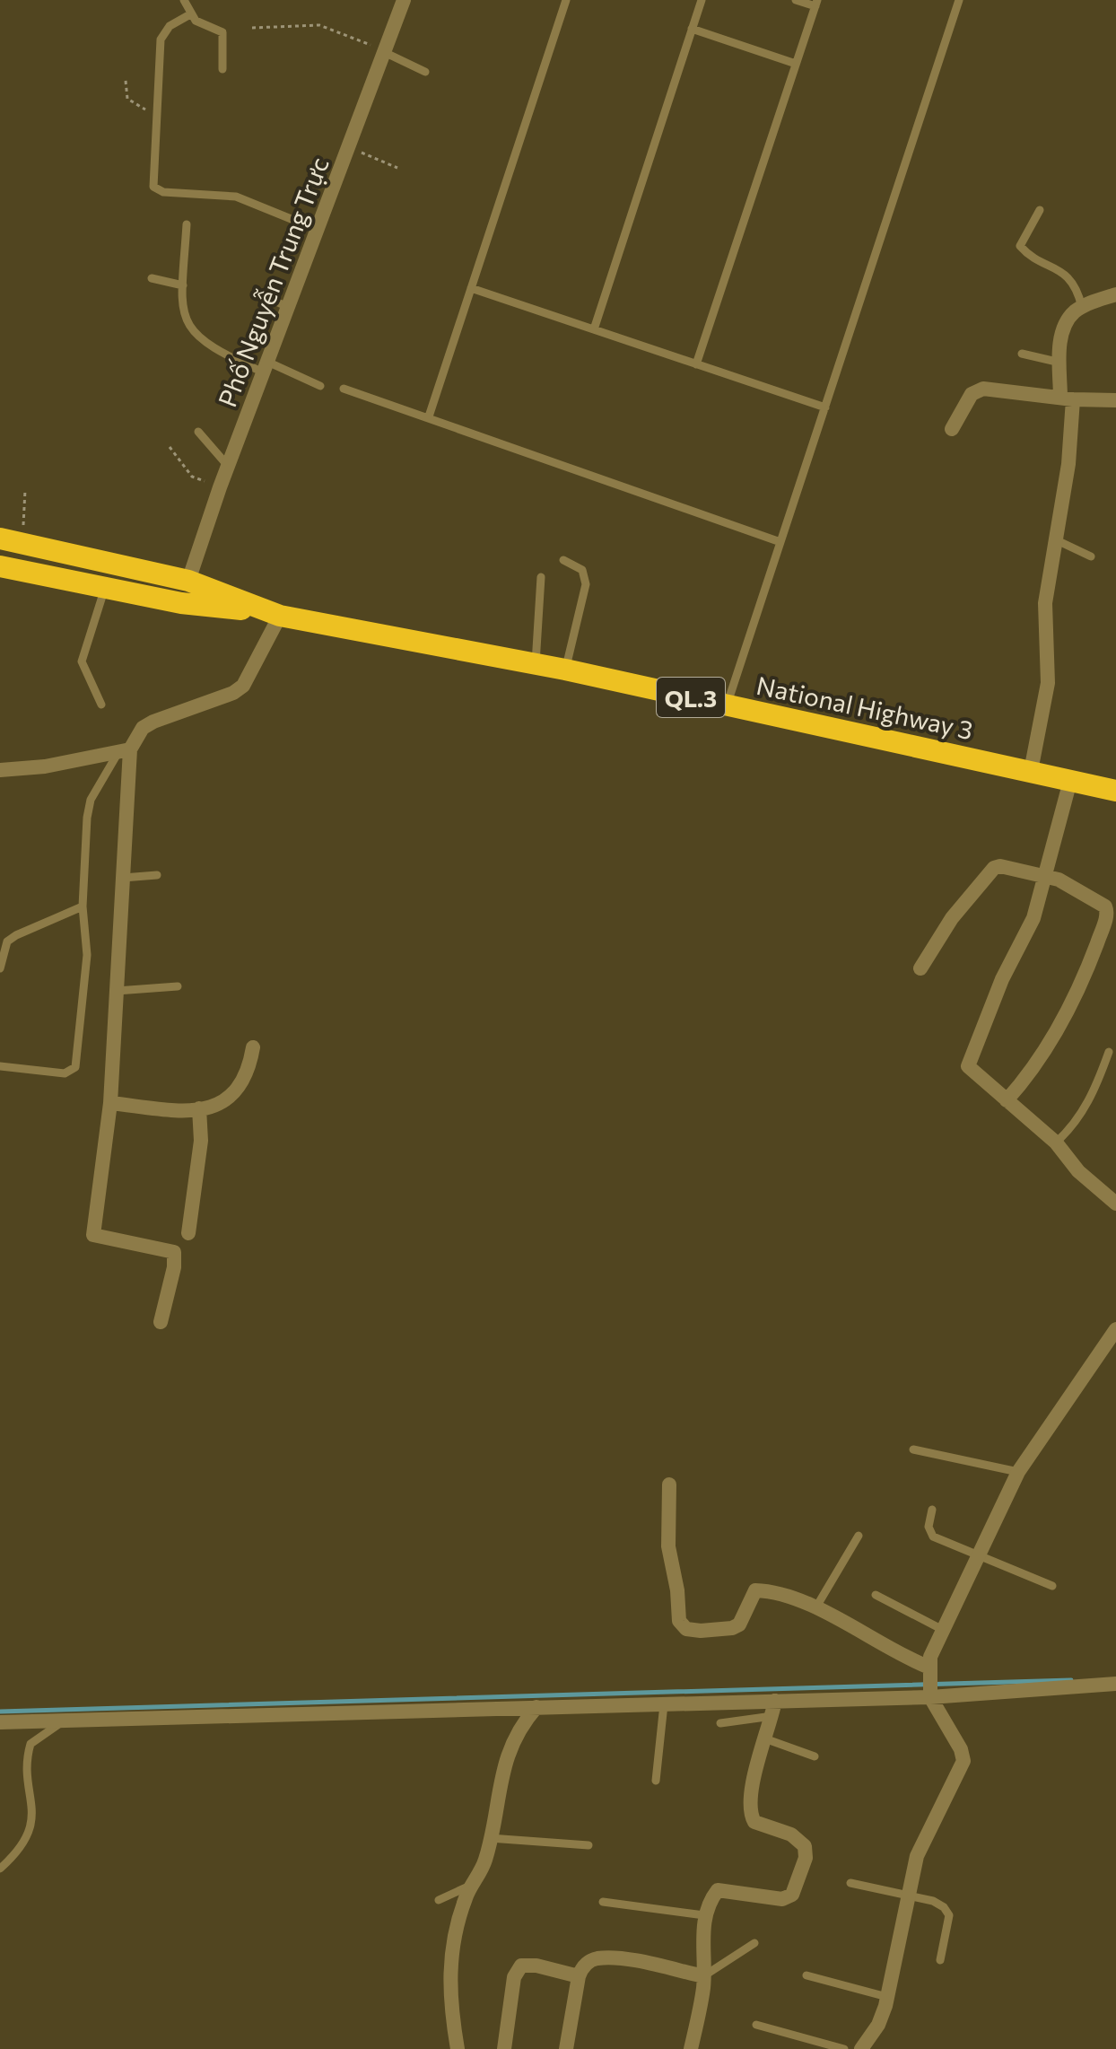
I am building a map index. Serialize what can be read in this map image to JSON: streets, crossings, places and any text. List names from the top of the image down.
{
  "streets": {
    "highway": ["QL.3", "National Highway 3"],
    "street": ["Phố Nguyễn Trung Trực"]
  },
  "crossings": [
    ["Phố Nguyễn Trung Trực", "QL.3"],
    ["QL.3", "National Highway 3"]
  ]
}
